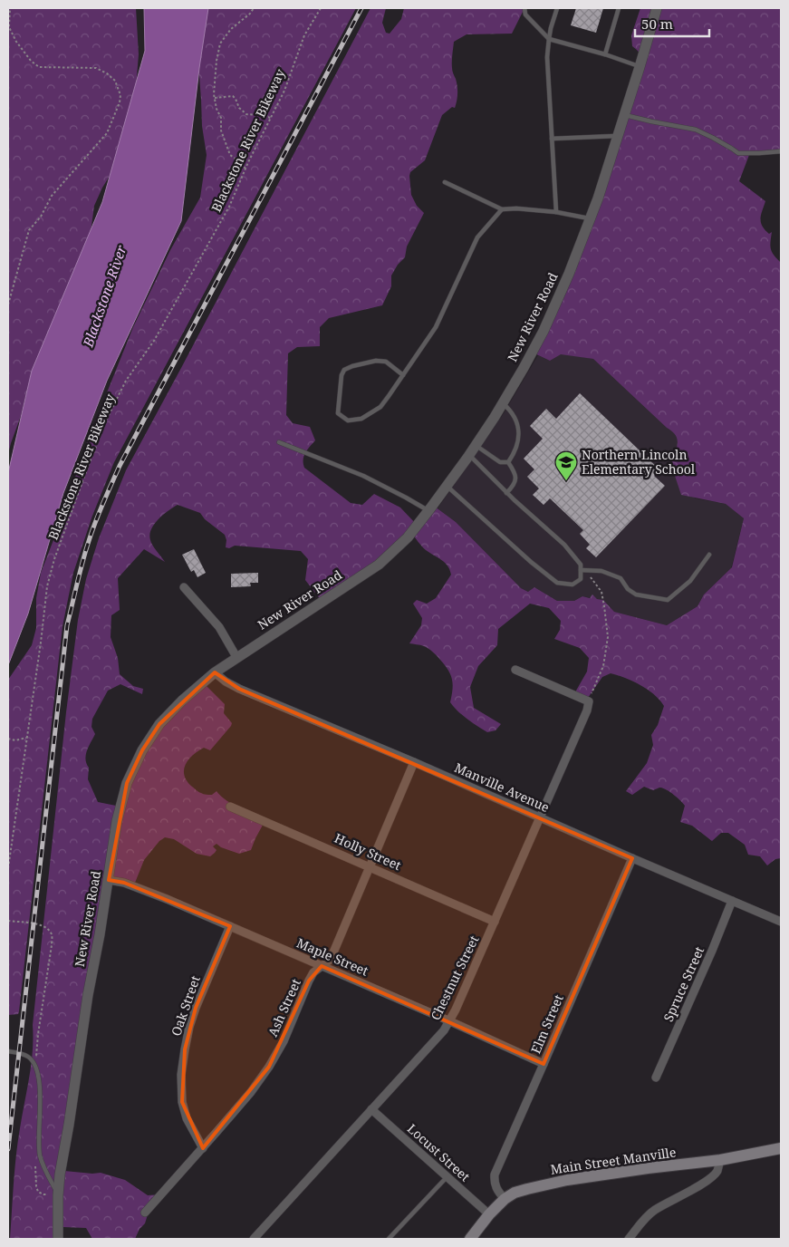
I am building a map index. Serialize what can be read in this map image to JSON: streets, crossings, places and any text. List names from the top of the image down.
{
  "streets": {
    "main road": ["Main Street Manville"],
    "street": [
      "New River Road",
      "Manville Avenue",
      "Holly Street",
      "Maple Street",
      "Chestnut Street",
      "Spruce Street",
      "Oak Street",
      "Ash Street",
      "Elm Street",
      "Locust Street"
    ],
    "path": ["Blackstone River Bikeway"]
  },
  "crossings": [
    ["New River Road", "Manville Avenue"],
    ["New River Road", "Maple Street"],
    ["Manville Avenue", "Chestnut Street"],
    ["Manville Avenue", "Spruce Street"],
    ["Manville Avenue", "Ash Street"],
    ["Manville Avenue", "Elm Street"],
    ["Holly Street", "Chestnut Street"],
    ["Holly Street", "Ash Street"],
    ["Maple Street", "Chestnut Street"],
    ["Maple Street", "Oak Street"],
    ["Maple Street", "Ash Street"],
    ["Maple Street", "Elm Street"],
    ["Chestnut Street", "Locust Street"],
    ["Oak Street", "Ash Street"],
    ["Elm Street", "Main Street Manville"],
    ["Locust Street", "Main Street Manville"]
  ],
  "water": ["Blackstone River"],
  "places": {
    "school or university": ["Northern Lincoln Elementary School"]
  },
  "scale_bar": "50 m"
}
